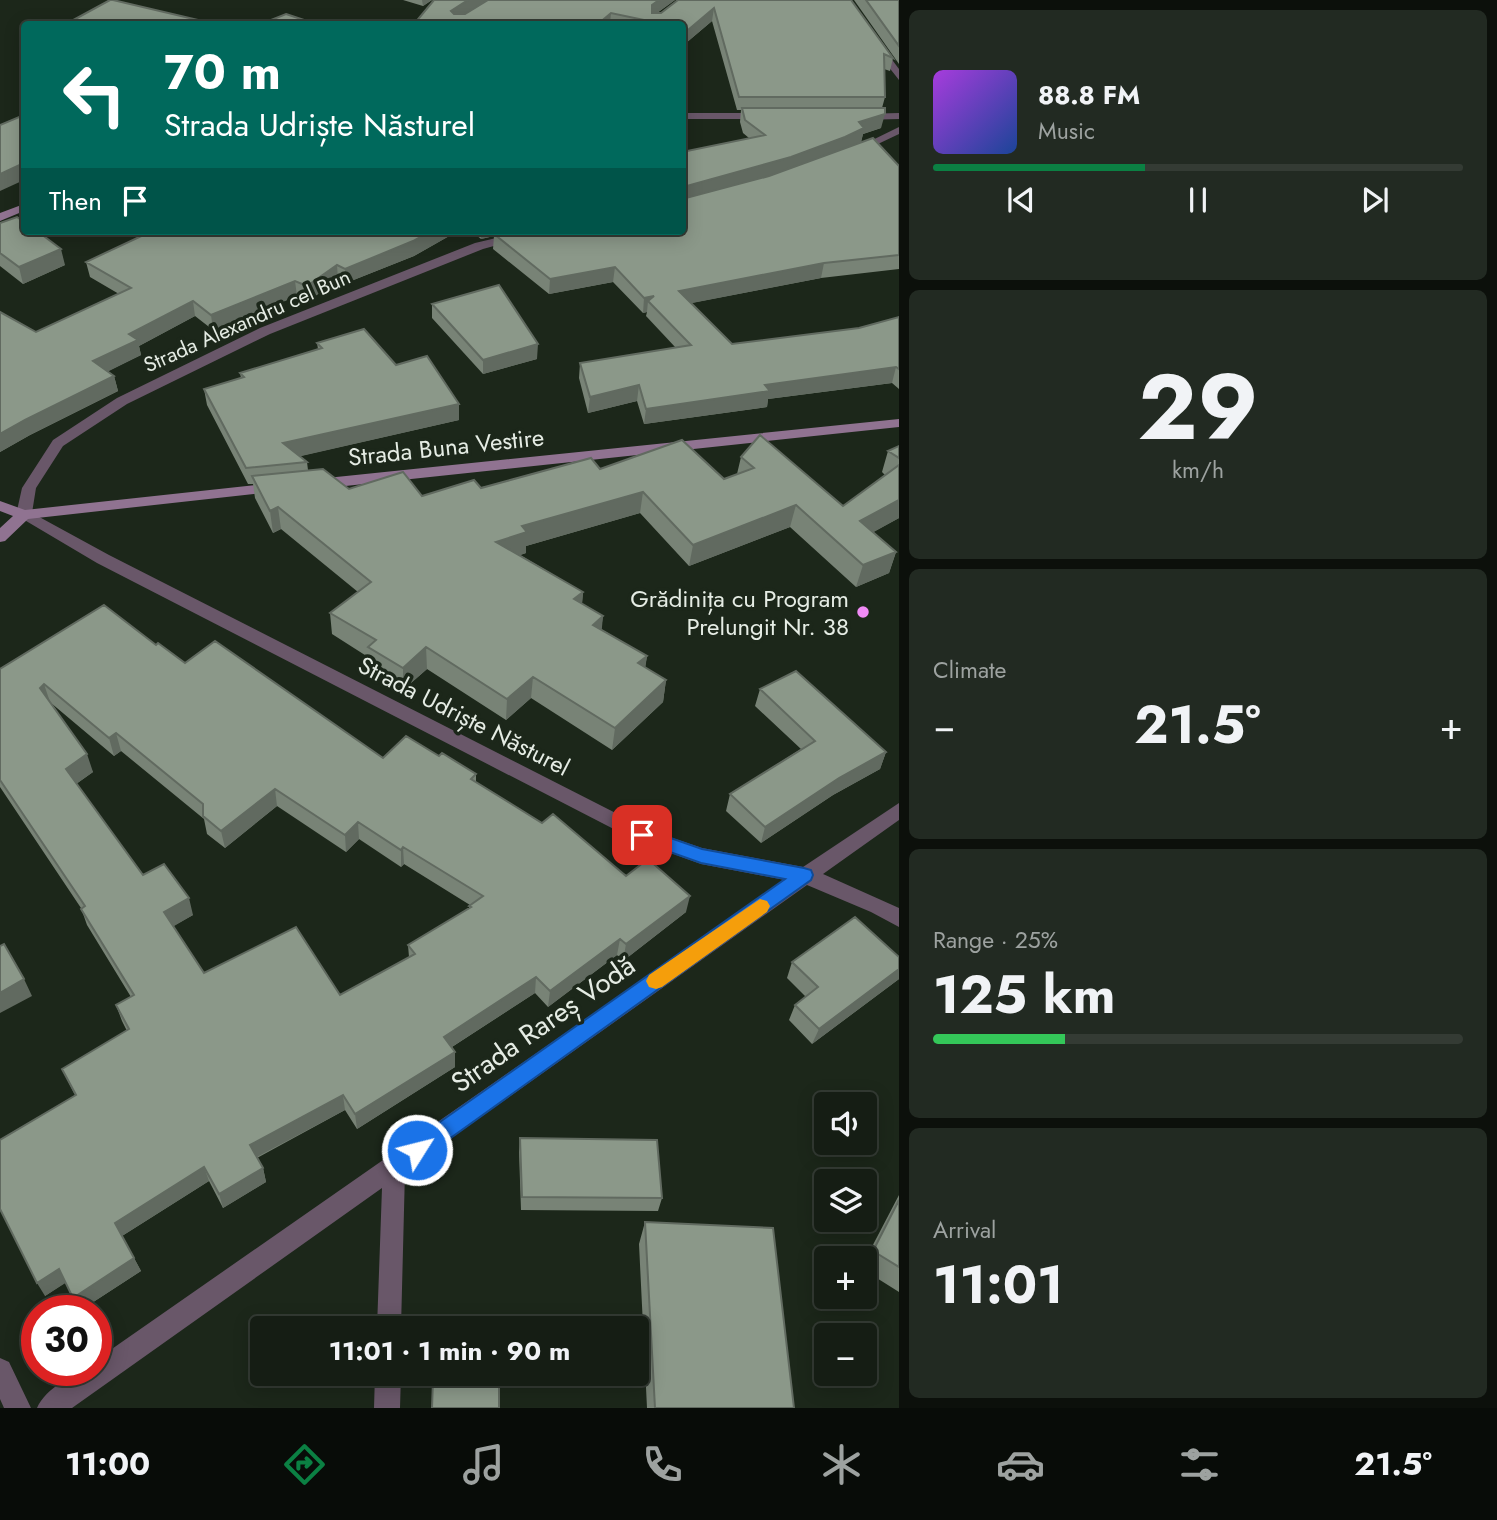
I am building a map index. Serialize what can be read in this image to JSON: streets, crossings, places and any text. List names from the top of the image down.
{
  "streets": {
    "street": [
      "Strada Alexandru cel Bun",
      "Strada Buna Vestire",
      "Strada Udriște Năsturel",
      "Strada Rareș Vodă"
    ]
  },
  "crossings": [
    ["Strada Alexandru cel Bun", "Strada Buna Vestire"],
    ["Strada Alexandru cel Bun", "Strada Udriște Năsturel"],
    ["Strada Buna Vestire", "Strada Udriște Năsturel"],
    ["Strada Udriște Năsturel", "Strada Rareș Vodă"]
  ],
  "places": ["Grădinița cu Program Prelungit Nr. 38"],
  "page": {
    "turn": ["70 m", "Strada Udriște Năsturel"],
    "song": ["88.8 FM", "Music"],
    "then": "Then",
    "tile": [
      ["29", "km/h"],
      "Climate",
      ["Range · 25%", "125 km"],
      ["Arrival", "11:01"]
    ],
    "heat": ["−", "21.5°", "+"],
    "map_buttons": ["+", "−"],
    "limit": "30",
    "trip": "11:01 · 1 min · 90 m",
    "tabs": ["11:00", "21.5°"]
  }
}
